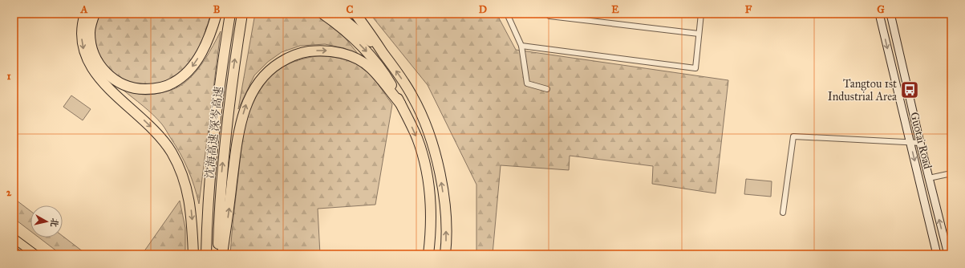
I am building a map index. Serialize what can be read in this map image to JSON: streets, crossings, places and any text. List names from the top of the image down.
{
  "streets": {
    "highway": ["沈海高速 深岑高速"],
    "street": ["Guotai Road"]
  },
  "places": {
    "bus stop": ["Tangtou 1st Industrial Area"]
  },
  "north": "right",
  "grid": {
    "columns": [
      "A",
      "B",
      "C",
      "D",
      "E",
      "F",
      "G"
    ],
    "rows": ["1", "2"]
  }
}
